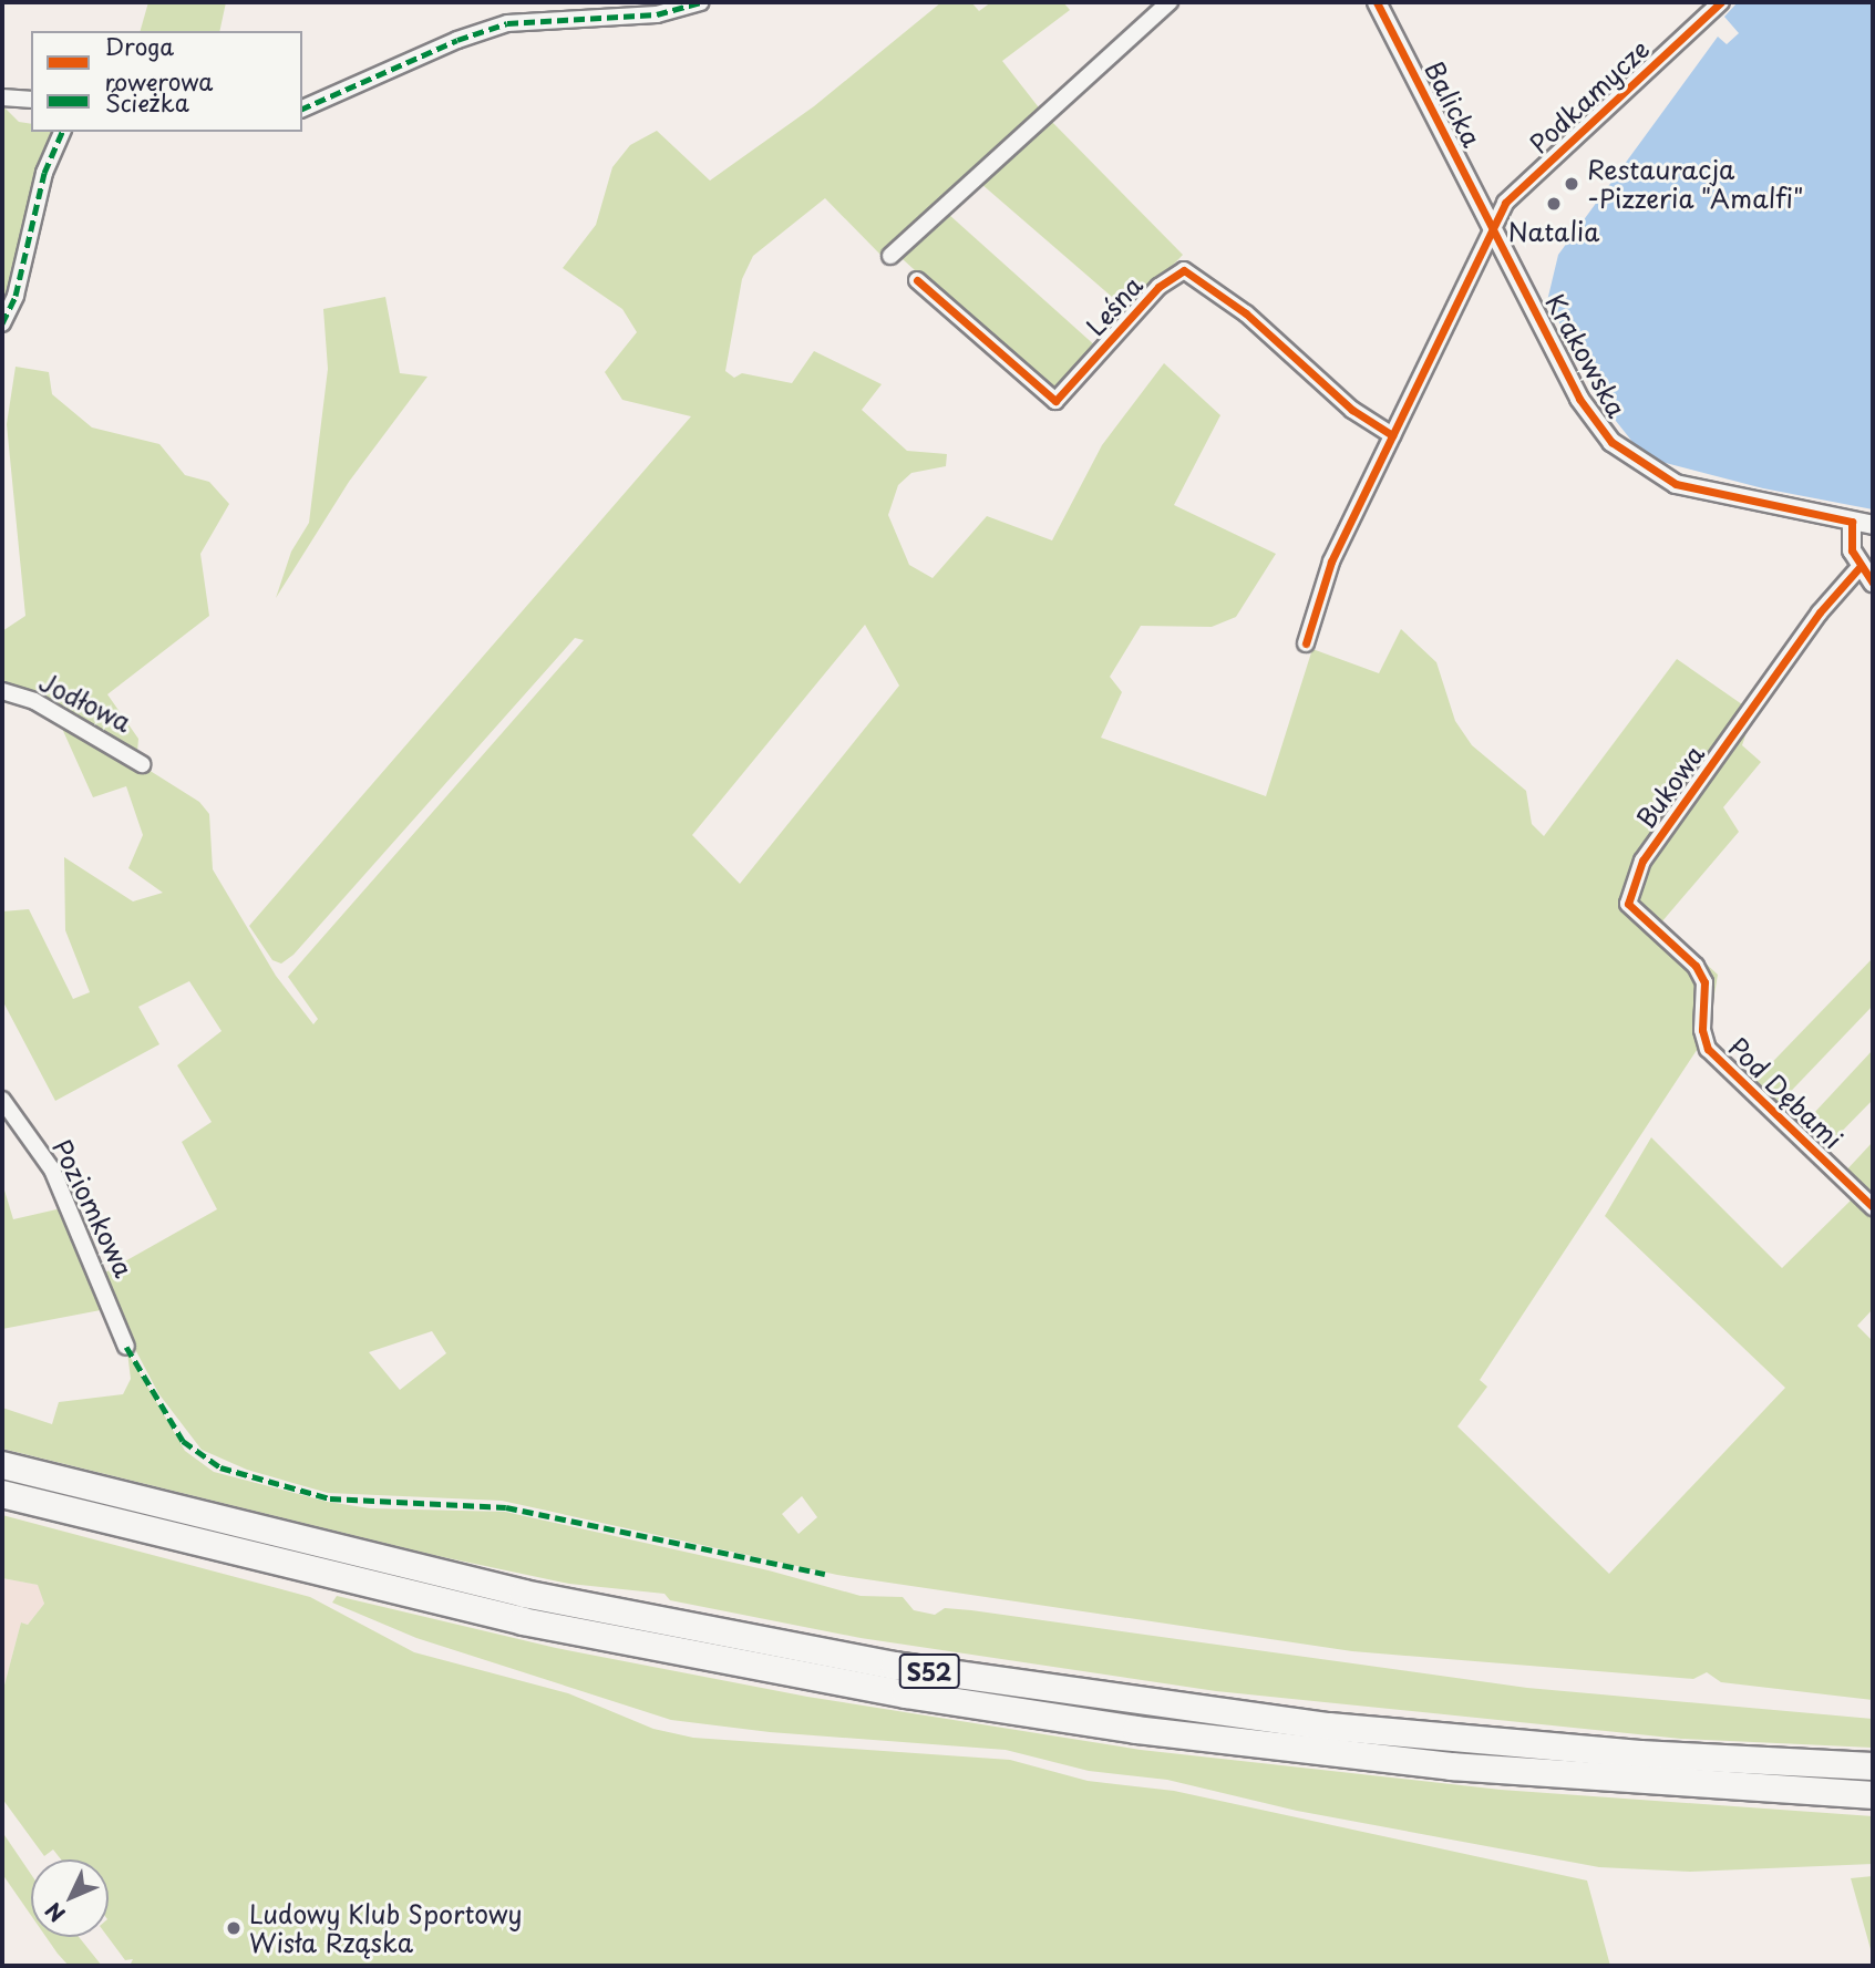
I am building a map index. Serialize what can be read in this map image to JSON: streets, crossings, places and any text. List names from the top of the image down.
{
  "streets": {
    "highway": ["S52"],
    "street": [
      "Podkamycze",
      "Balicka",
      "Leśna",
      "Krakowska",
      "Jodłowa",
      "Bukowa",
      "Pod Dębami",
      "Poziomkowa"
    ]
  },
  "crossings": [
    ["Podkamycze", "Balicka"],
    ["Podkamycze", "Krakowska"],
    ["Balicka", "Krakowska"],
    ["Bukowa", "Pod Dębami"]
  ],
  "places": ["Restauracja -Pizzeria \"Amalfi\"", "Natalia", "Ludowy Klub Sportowy Wisła Rząska"],
  "legend": ["Droga rowerowa", "Ścieżka"],
  "north": "bottom left"
}
